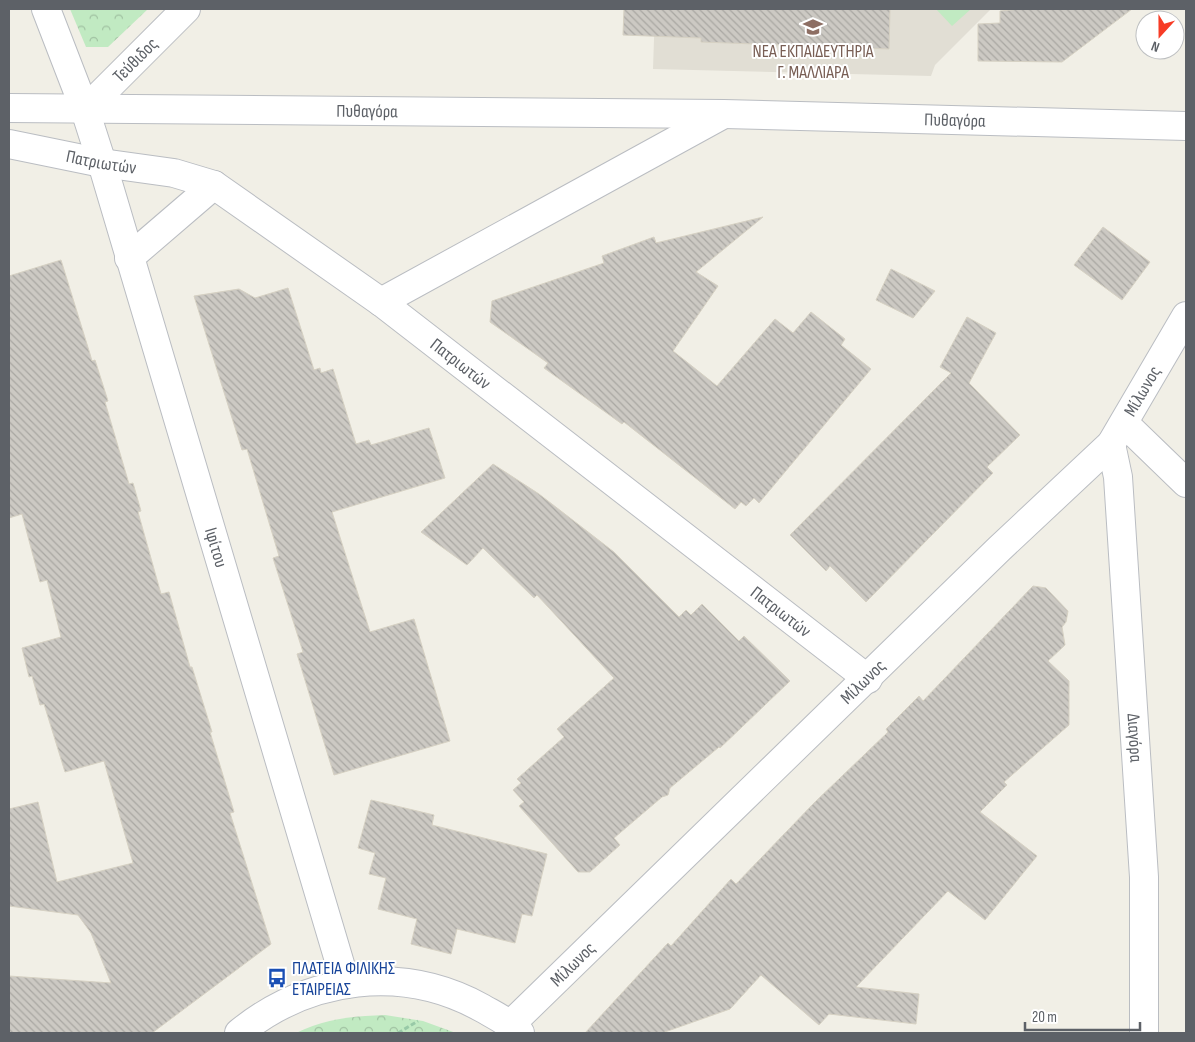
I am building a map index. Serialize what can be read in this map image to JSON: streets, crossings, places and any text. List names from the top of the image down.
{
  "streets": {
    "street": [
      "Τεύθιδος",
      "Πυθαγόρα",
      "Πατριωτών",
      "Μίλωνος",
      "Ιφίτου",
      "Διαγόρα"
    ]
  },
  "crossings": [
    ["Τεύθιδος", "Πυθαγόρα"],
    ["Τεύθιδος", "Ιφίτου"],
    ["Πυθαγόρα", "Ιφίτου"],
    ["Πατριωτών", "Μίλωνος"],
    ["Πατριωτών", "Ιφίτου"],
    ["Μίλωνος", "Διαγόρα"]
  ],
  "places": {
    "school or university": ["ΝΕΑ ΕΚΠΑΙΔΕΥΤΗΡΙΑ Γ. ΜΑΛΛΙΑΡΑ"],
    "bus stop": ["ΠΛΑΤΕΙΑ ΦΙΛΙΚΗΣ ΕΤΑΙΡΕΙΑΣ"]
  },
  "scale_bar": "20 m",
  "north": "bottom"
}
